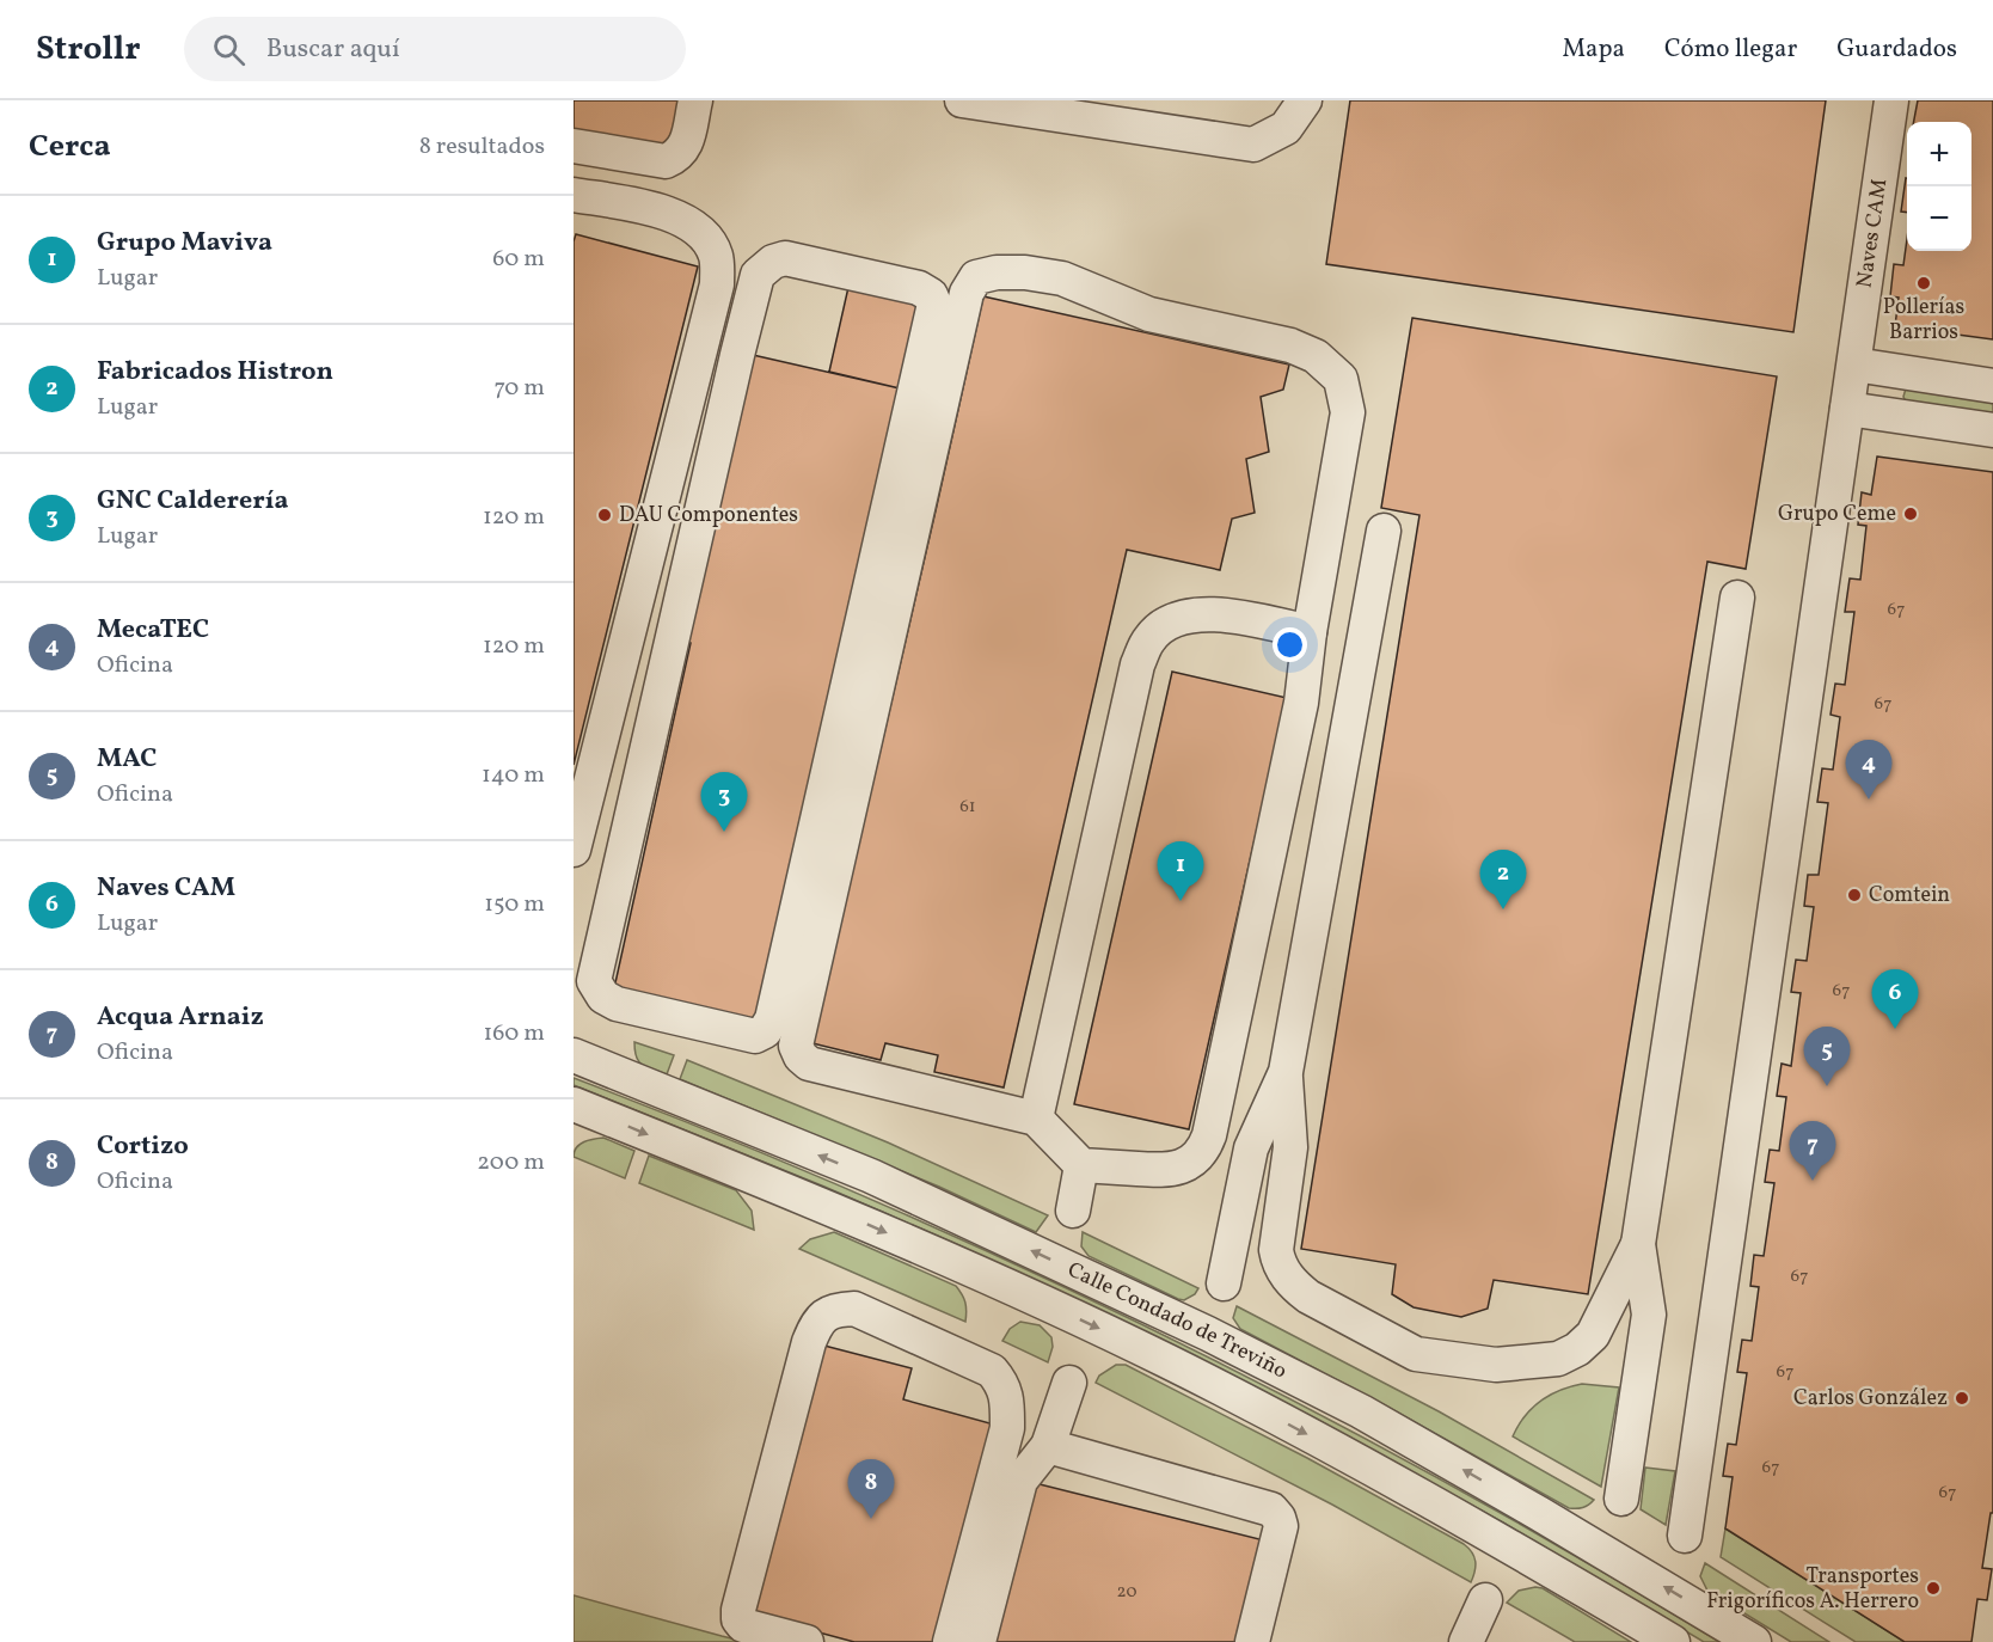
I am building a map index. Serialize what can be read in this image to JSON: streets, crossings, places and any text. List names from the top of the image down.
{
  "streets": {
    "street": ["Naves CAM", "Calle Condado de Treviño"]
  },
  "places": [
    "Pollerías Barrios",
    "Grupo Ceme",
    "DAU Componentes",
    "Comtein",
    "Carlos González",
    "Transportes Frigoríficos A. Herrero"
  ],
  "house_numbers": [
    "67",
    "67",
    "61",
    "67",
    "67",
    "67",
    "67",
    "67",
    "20"
  ],
  "page": {
    "header": "Strollr",
    "search": "Buscar aquí",
    "nav": ["Mapa", "Cómo llegar", "Guardados"],
    "heading": ["Cerca", "8 resultados"],
    "map_buttons": ["+", "−"],
    "list": [
      {
        "mark": "1",
        "name": "Grupo Maviva",
        "note": "Lugar",
        "value": "60 m"
      },
      {
        "mark": "2",
        "name": "Fabricados Histron",
        "note": "Lugar",
        "value": "70 m"
      },
      {
        "mark": "3",
        "name": "GNC Calderería",
        "note": "Lugar",
        "value": "120 m"
      },
      {
        "mark": "4",
        "name": "MecaTEC",
        "note": "Oficina",
        "value": "120 m"
      },
      {
        "mark": "5",
        "name": "MAC",
        "note": "Oficina",
        "value": "140 m"
      },
      {
        "mark": "6",
        "name": "Naves CAM",
        "note": "Lugar",
        "value": "150 m"
      },
      {
        "mark": "7",
        "name": "Acqua Arnaiz",
        "note": "Oficina",
        "value": "160 m"
      },
      {
        "mark": "8",
        "name": "Cortizo",
        "note": "Oficina",
        "value": "200 m"
      }
    ],
    "pins": [
      "4",
      "3",
      "1",
      "2",
      "6",
      "5",
      "7",
      "8"
    ]
  }
}
